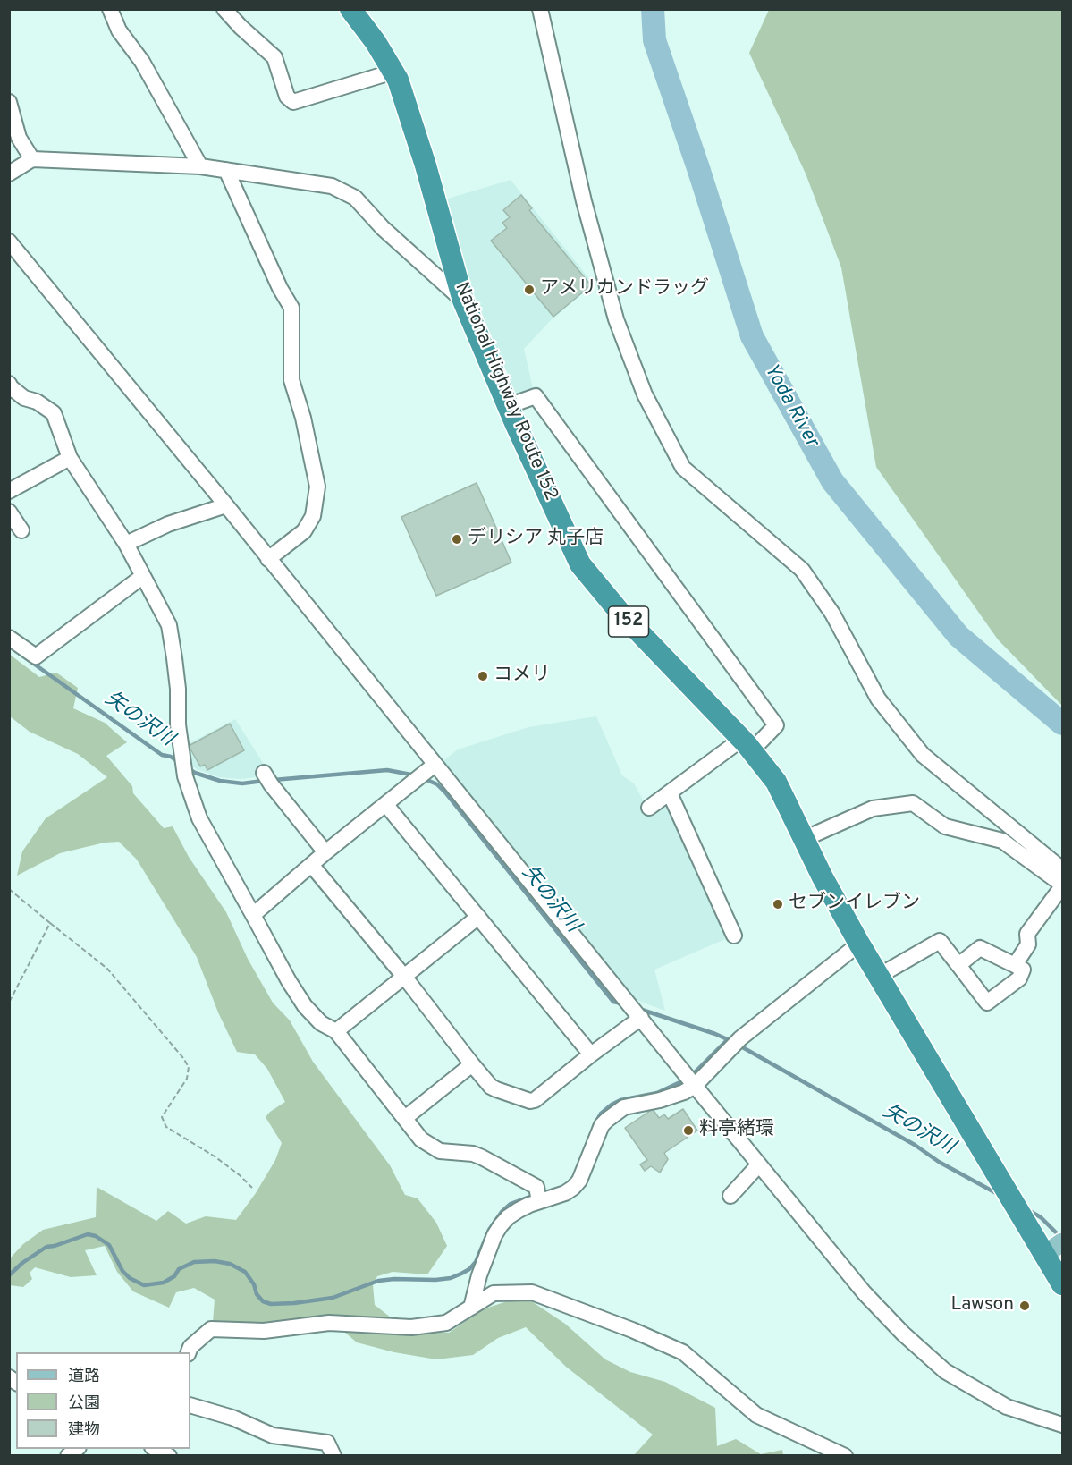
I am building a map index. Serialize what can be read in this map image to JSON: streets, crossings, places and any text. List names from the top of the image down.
{
  "streets": {
    "highway": ["National Highway Route 152", "152"]
  },
  "water": ["Yoda River", "矢の沢川"],
  "places": [
    "アメリカンドラッグ",
    "デリシア 丸子店",
    "コメリ",
    "セブンイレブン",
    "料亭緒環",
    "Lawson"
  ],
  "legend": ["道路", "公園", "建物"]
}
